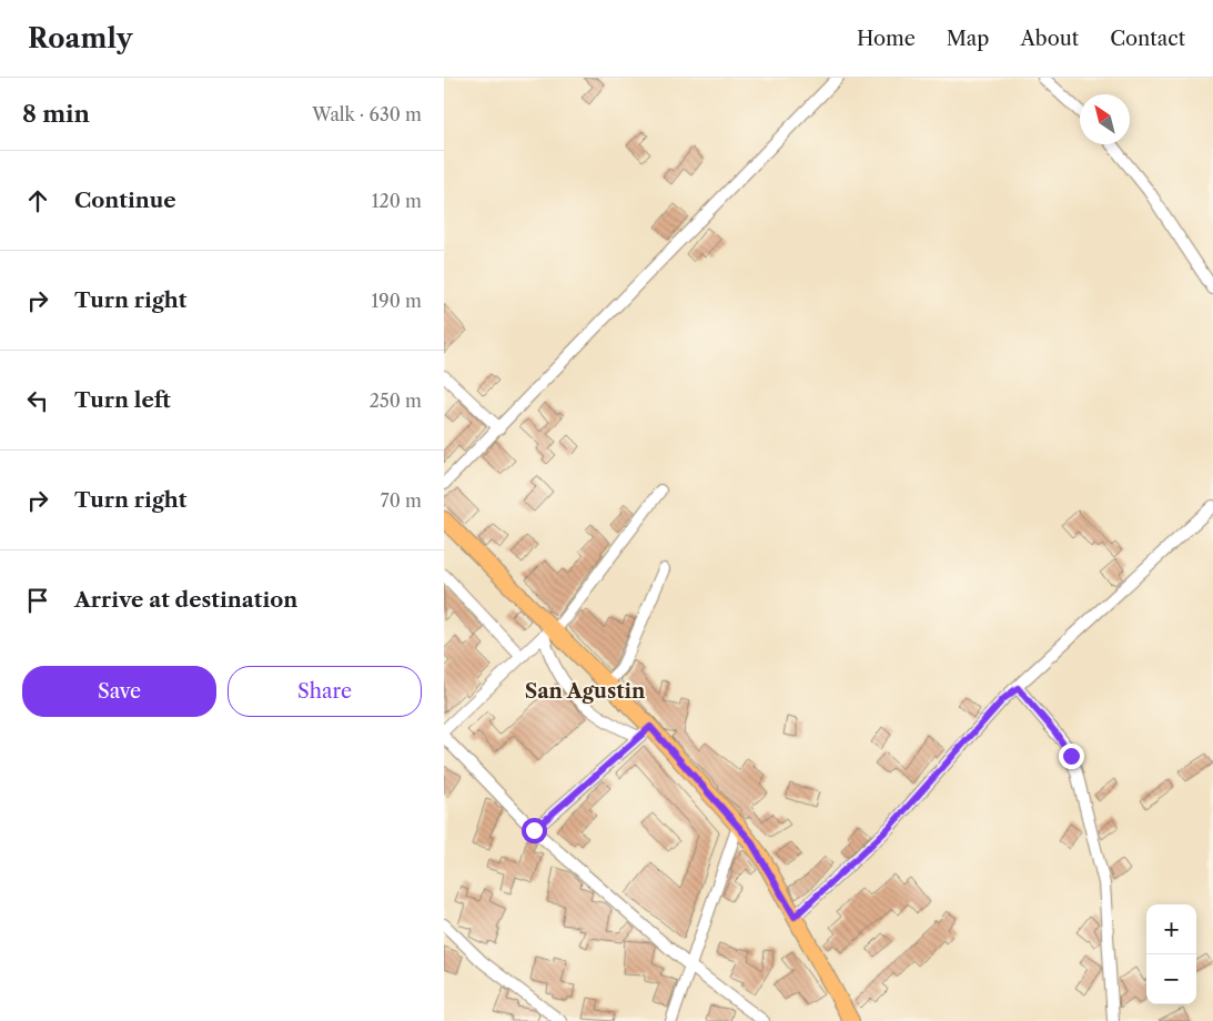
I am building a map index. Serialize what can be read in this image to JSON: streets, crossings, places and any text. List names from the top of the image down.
{
  "districts": ["San Agustin"],
  "north": "top left",
  "page": {
    "header": "Roamly",
    "nav": [
      "Home",
      "Map",
      "About",
      "Contact"
    ],
    "heading": ["8 min", "Walk · 630 m"],
    "list": [
      ["Continue", "120 m"],
      ["Turn right", "190 m"],
      ["Turn left", "250 m"],
      ["Turn right", "70 m"],
      "Arrive at destination"
    ],
    "buttons": ["Save", "Share"],
    "map_buttons": ["+", "−"]
  }
}
